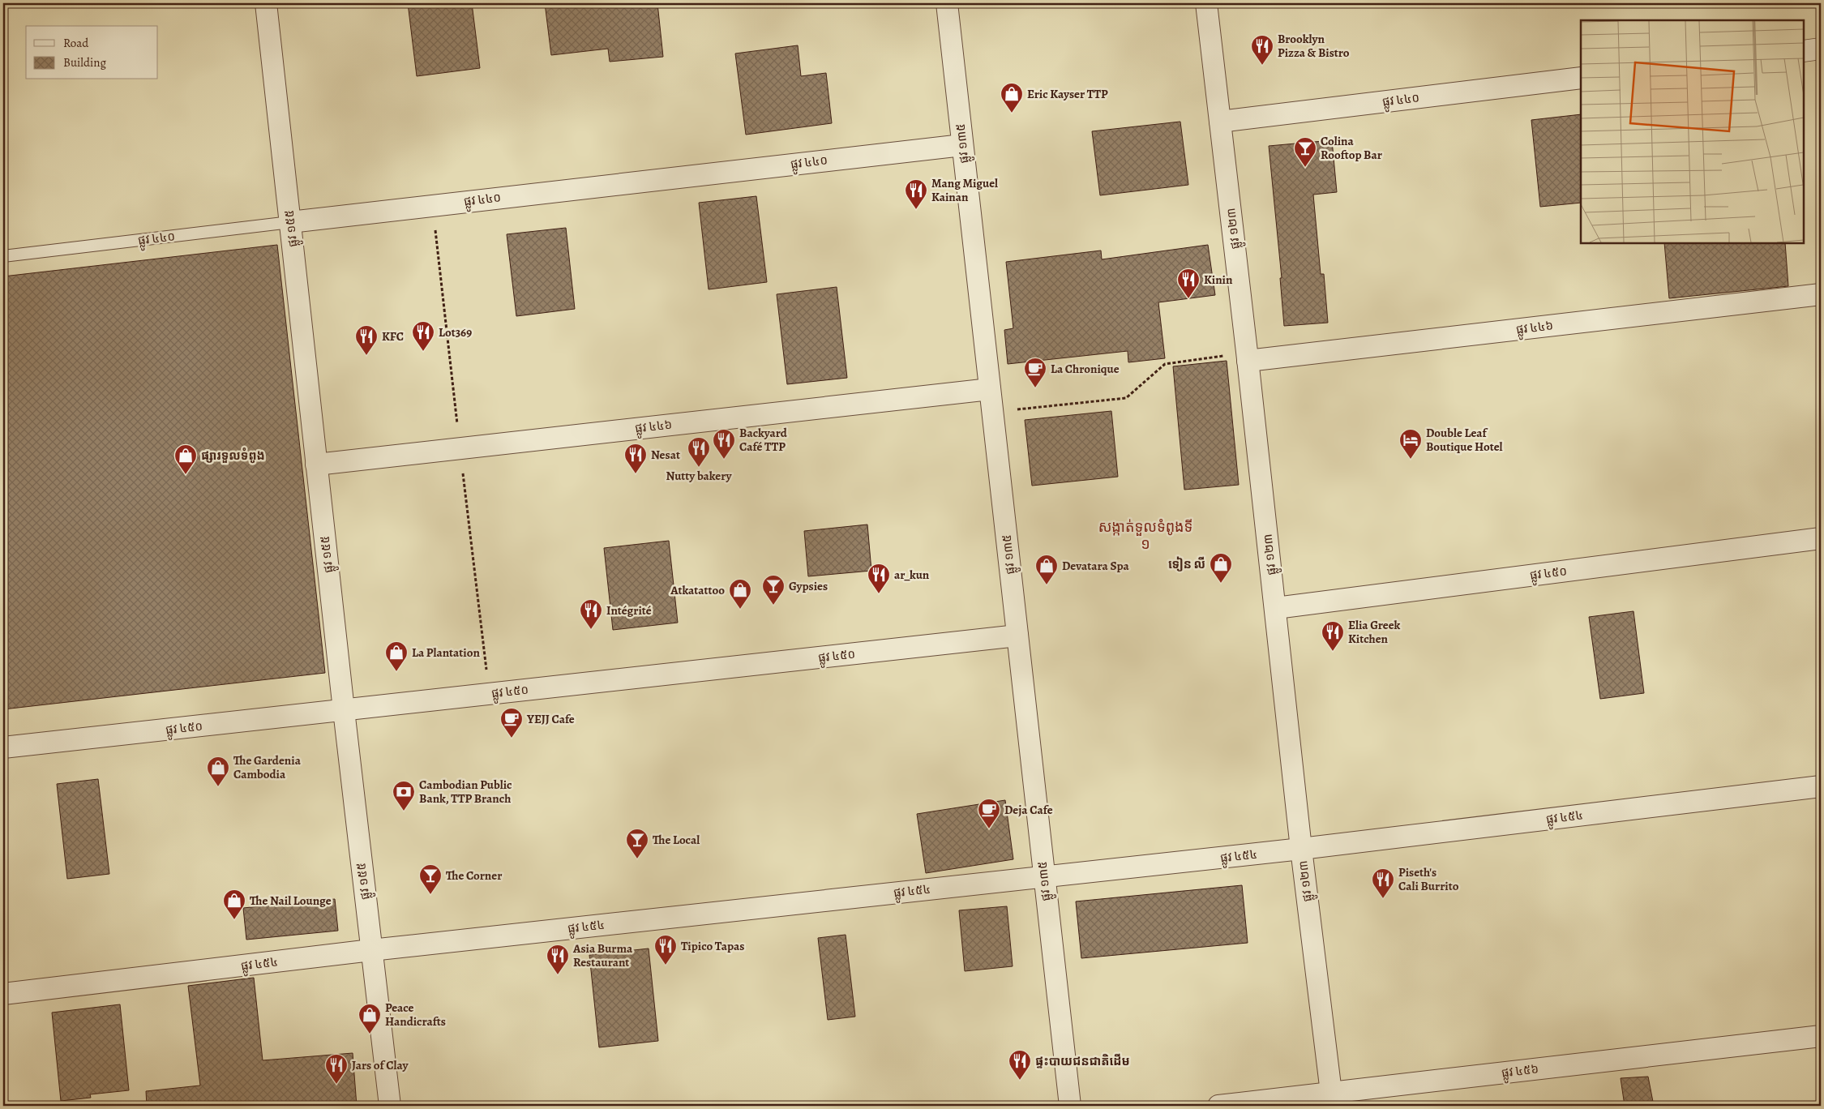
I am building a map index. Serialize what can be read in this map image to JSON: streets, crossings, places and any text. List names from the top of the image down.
{
  "streets": {
    "street": [
      "ផ្លូវ ៤៤០",
      "ផ្លូវ ១៣៥",
      "ផ្លូវ ១៥៥",
      "ផ្លូវ ១២៣",
      "ផ្លូវ ៤៤៦",
      "ផ្លូវ ៤៥០",
      "ផ្លូវ ៤៥៤",
      "ផ្លូវ ៤៥៦"
    ]
  },
  "crossings": [
    ["ផ្លូវ ៤៤០", "ផ្លូវ ១៣៥"],
    ["ផ្លូវ ៤៤០", "ផ្លូវ ១៥៥"],
    ["ផ្លូវ ៤៤០", "ផ្លូវ ១២៣"],
    ["ផ្លូវ ១៣៥", "ផ្លូវ ៤៤៦"],
    ["ផ្លូវ ១៣៥", "ផ្លូវ ៤៥០"],
    ["ផ្លូវ ១៣៥", "ផ្លូវ ៤៥៤"],
    ["ផ្លូវ ១៥៥", "ផ្លូវ ៤៤៦"],
    ["ផ្លូវ ១៥៥", "ផ្លូវ ៤៥០"],
    ["ផ្លូវ ១៥៥", "ផ្លូវ ៤៥៤"],
    ["ផ្លូវ ១២៣", "ផ្លូវ ៤៤៦"],
    ["ផ្លូវ ១២៣", "ផ្លូវ ៤៥០"],
    ["ផ្លូវ ១២៣", "ផ្លូវ ៤៥៤"],
    ["ផ្លូវ ១២៣", "ផ្លូវ ៤៥៦"]
  ],
  "districts": ["សង្កាត់ទួលទំពូងទី ១"],
  "places": {
    "restaurant": [
      "Brooklyn Pizza & Bistro",
      "Mang Miguel Kainan",
      "Kinin",
      "Lot369",
      "KFC",
      "Backyard Café TTP",
      "Nutty bakery",
      "Nesat",
      "ar_kun",
      "Intégrité",
      "Elia Greek Kitchen",
      "Piseth's Cali Burrito",
      "Tipico Tapas",
      "Asia Burma Restaurant",
      "ផ្ទះបាយជនជាតិដើម",
      "Jars of Clay"
    ],
    "shop": [
      "Eric Kayser TTP",
      "ផ្សារទួលទំពូង",
      "ទៀន លី",
      "Devatara Spa",
      "Atkatattoo",
      "La Plantation",
      "The Gardenia Cambodia",
      "The Nail Lounge",
      "Peace Handicrafts"
    ],
    "bar": [
      "Colina Rooftop Bar",
      "Gypsies",
      "The Local",
      "The Corner"
    ],
    "cafe": ["La Chronique", "YEJJ Cafe", "Deja Cafe"],
    "hotel": ["Double Leaf Boutique Hotel"],
    "bank": ["Cambodian Public Bank, TTP Branch"]
  },
  "legend": ["Road", "Building"]
}
